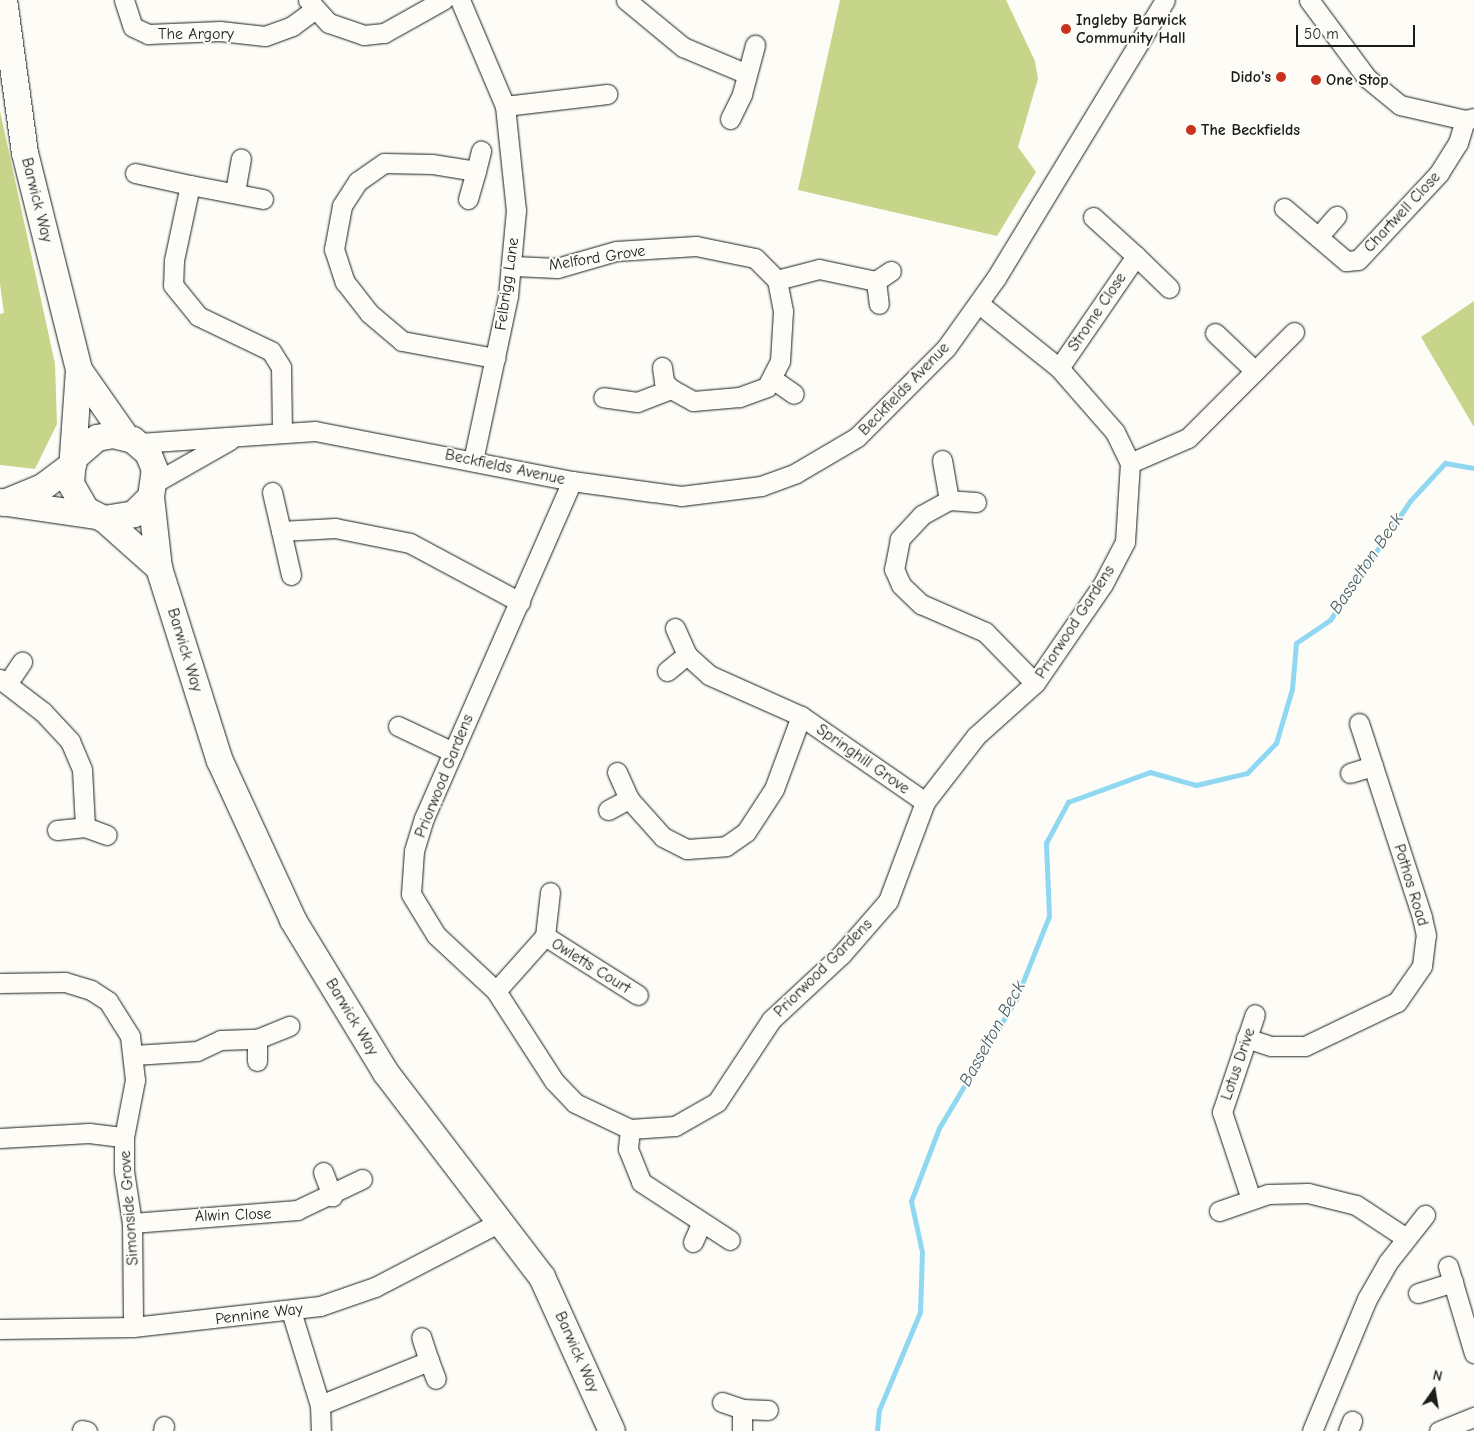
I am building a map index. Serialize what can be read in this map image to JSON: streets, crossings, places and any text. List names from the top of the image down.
{
  "streets": {
    "street": [
      "The Argory",
      "Barwick Way",
      "Chartwell Close",
      "Melford Grove",
      "Felbrigg Lane",
      "Strome Close",
      "Beckfields Avenue",
      "Priorwood Gardens",
      "Springhill Grove",
      "Pothos Road",
      "Owletts Court",
      "Lotus Drive",
      "Simonside Grove",
      "Alwin Close",
      "Pennine Way"
    ]
  },
  "crossings": [
    ["Barwick Way", "Beckfields Avenue"],
    ["Barwick Way", "Pennine Way"],
    ["Melford Grove", "Felbrigg Lane"],
    ["Felbrigg Lane", "Beckfields Avenue"],
    ["Beckfields Avenue", "Priorwood Gardens"],
    ["Priorwood Gardens", "Springhill Grove"],
    ["Priorwood Gardens", "Owletts Court"],
    ["Pothos Road", "Lotus Drive"],
    ["Simonside Grove", "Alwin Close"],
    ["Simonside Grove", "Pennine Way"]
  ],
  "water": ["Basselton Beck"],
  "places": [
    "Ingleby Barwick Community Hall",
    "Dido's",
    "One Stop",
    "The Beckfields"
  ],
  "scale_bar": "50 m",
  "north": "top"
}
